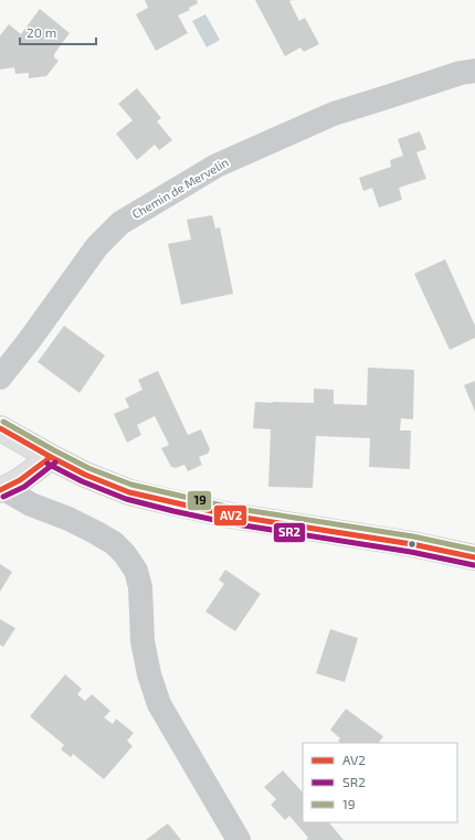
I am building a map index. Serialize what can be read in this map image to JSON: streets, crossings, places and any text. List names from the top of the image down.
{
  "streets": {
    "street": ["Chemin de Mervelin"]
  },
  "lines": ["transit line 19", "transit line AV2", "transit line SR2"],
  "legend": ["AV2", "SR2", "19"],
  "scale_bar": "20 m"
}
